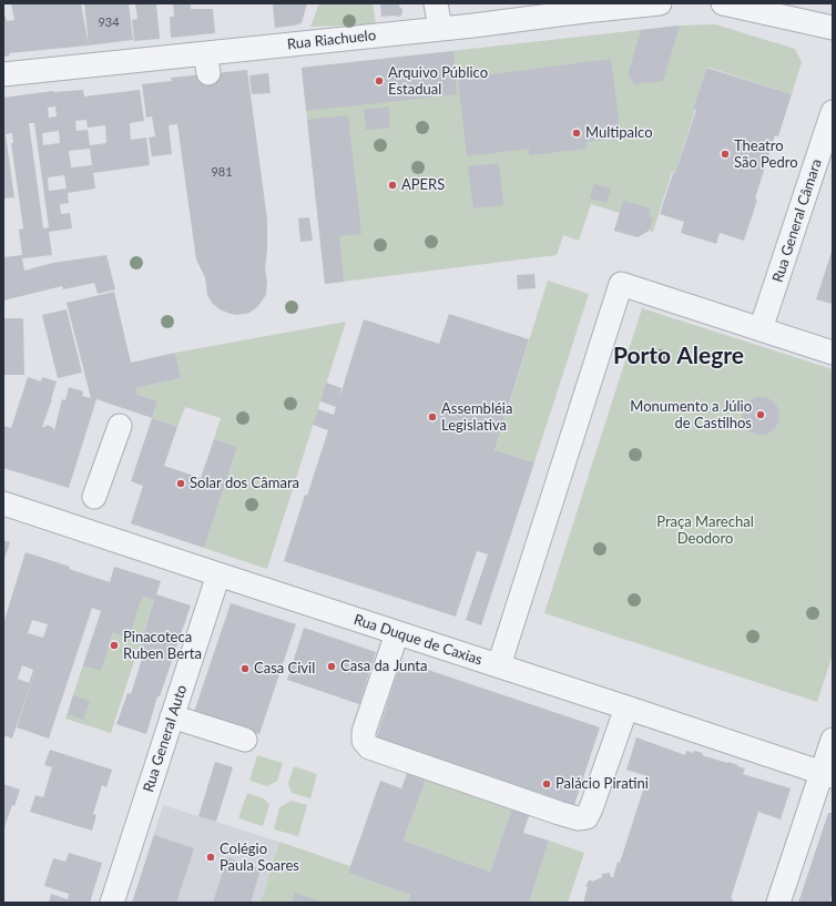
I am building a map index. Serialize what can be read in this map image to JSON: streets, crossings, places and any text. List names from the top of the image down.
{
  "streets": {
    "street": [
      "Rua Riachuelo",
      "Rua General Câmara",
      "Rua Duque de Caxias",
      "Rua General Auto"
    ]
  },
  "crossings": [
    ["Rua Duque de Caxias", "Rua General Auto"]
  ],
  "districts": ["Porto Alegre"],
  "parks": ["Praça Marechal Deodoro"],
  "places": [
    "Arquivo Público Estadual",
    "Multipalco",
    "Theatro São Pedro",
    "APERS",
    "Monumento a Júlio de Castilhos",
    "Assembléia Legislativa",
    "Solar dos Câmara",
    "Pinacoteca Ruben Berta",
    "Casa da Junta",
    "Casa Civil",
    "Palácio Piratini",
    "Colégio Paula Soares"
  ],
  "house_numbers": ["934", "981"]
}
